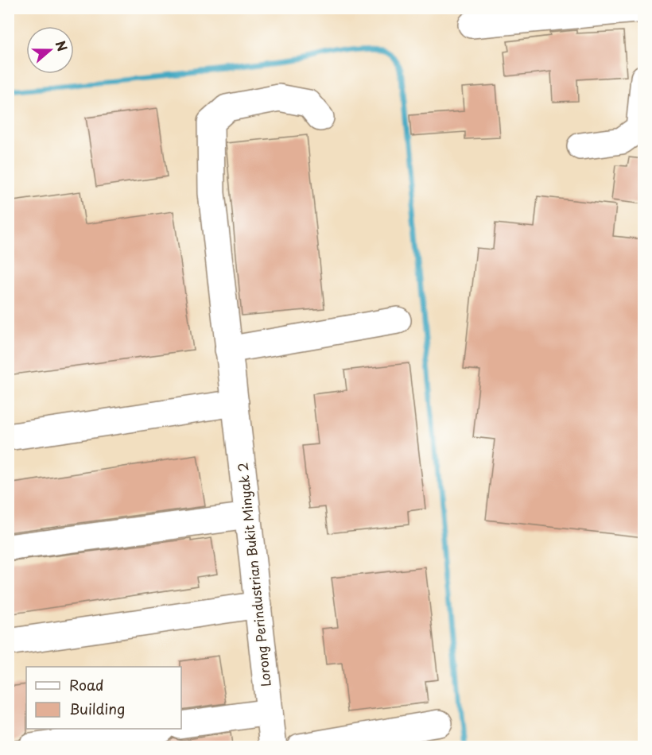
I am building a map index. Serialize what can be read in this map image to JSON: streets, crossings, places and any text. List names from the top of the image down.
{
  "streets": {
    "street": ["Lorong Perindustrian Bukit Minyak 2"]
  },
  "legend": ["Road", "Building"],
  "north": "right"
}
